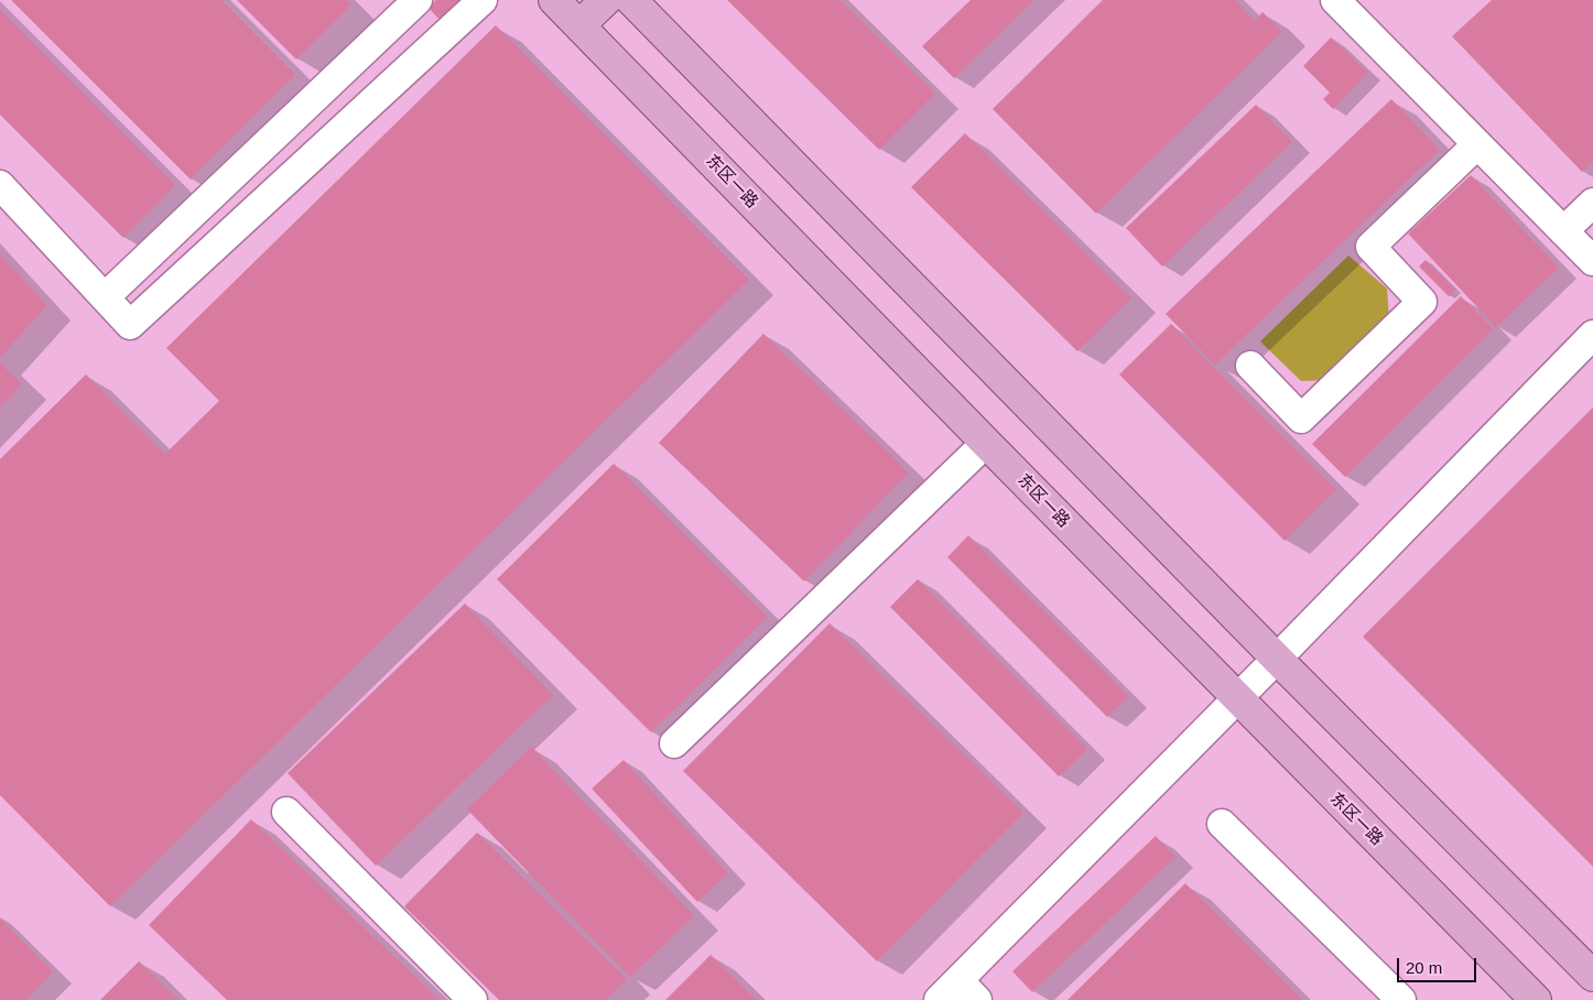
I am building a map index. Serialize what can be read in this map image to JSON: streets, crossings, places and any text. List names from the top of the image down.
{
  "streets": {
    "main road": ["东区一路"]
  },
  "scale_bar": "20 m"
}
